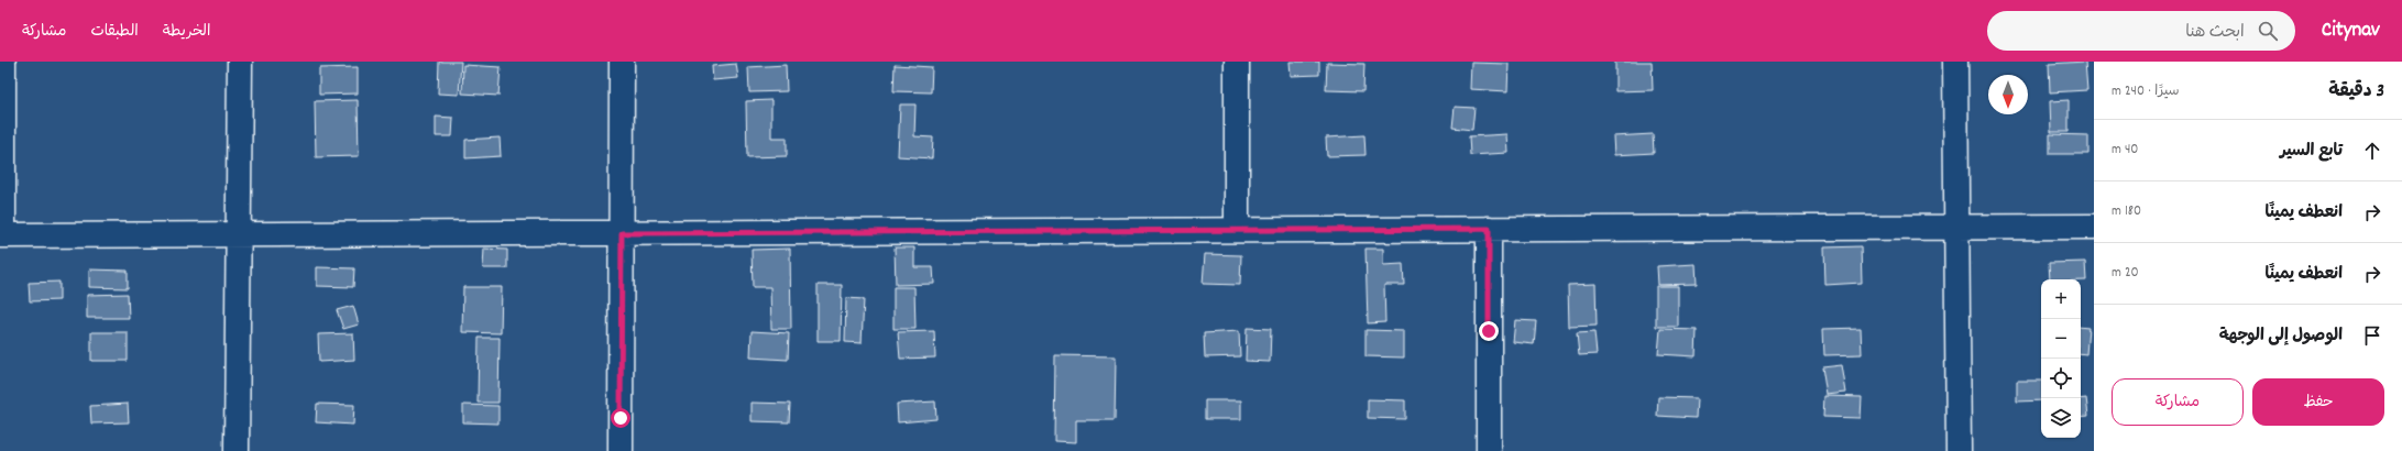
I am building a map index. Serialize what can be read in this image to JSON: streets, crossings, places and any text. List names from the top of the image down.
{
  "north": "bottom",
  "page": {
    "header": "Citynav",
    "search": "ابحث هنا",
    "nav": ["الخريطة", "الطبقات", "مشاركة"],
    "heading": ["3 دقيقة", "سيرًا · 240 m"],
    "list": [
      ["تابع السير", "40 m"],
      ["انعطف يمينًا", "180 m"],
      ["انعطف يمينًا", "20 m"],
      "الوصول إلى الوجهة"
    ],
    "map_buttons": ["+", "−"],
    "buttons": ["حفظ", "مشاركة"]
  }
}
